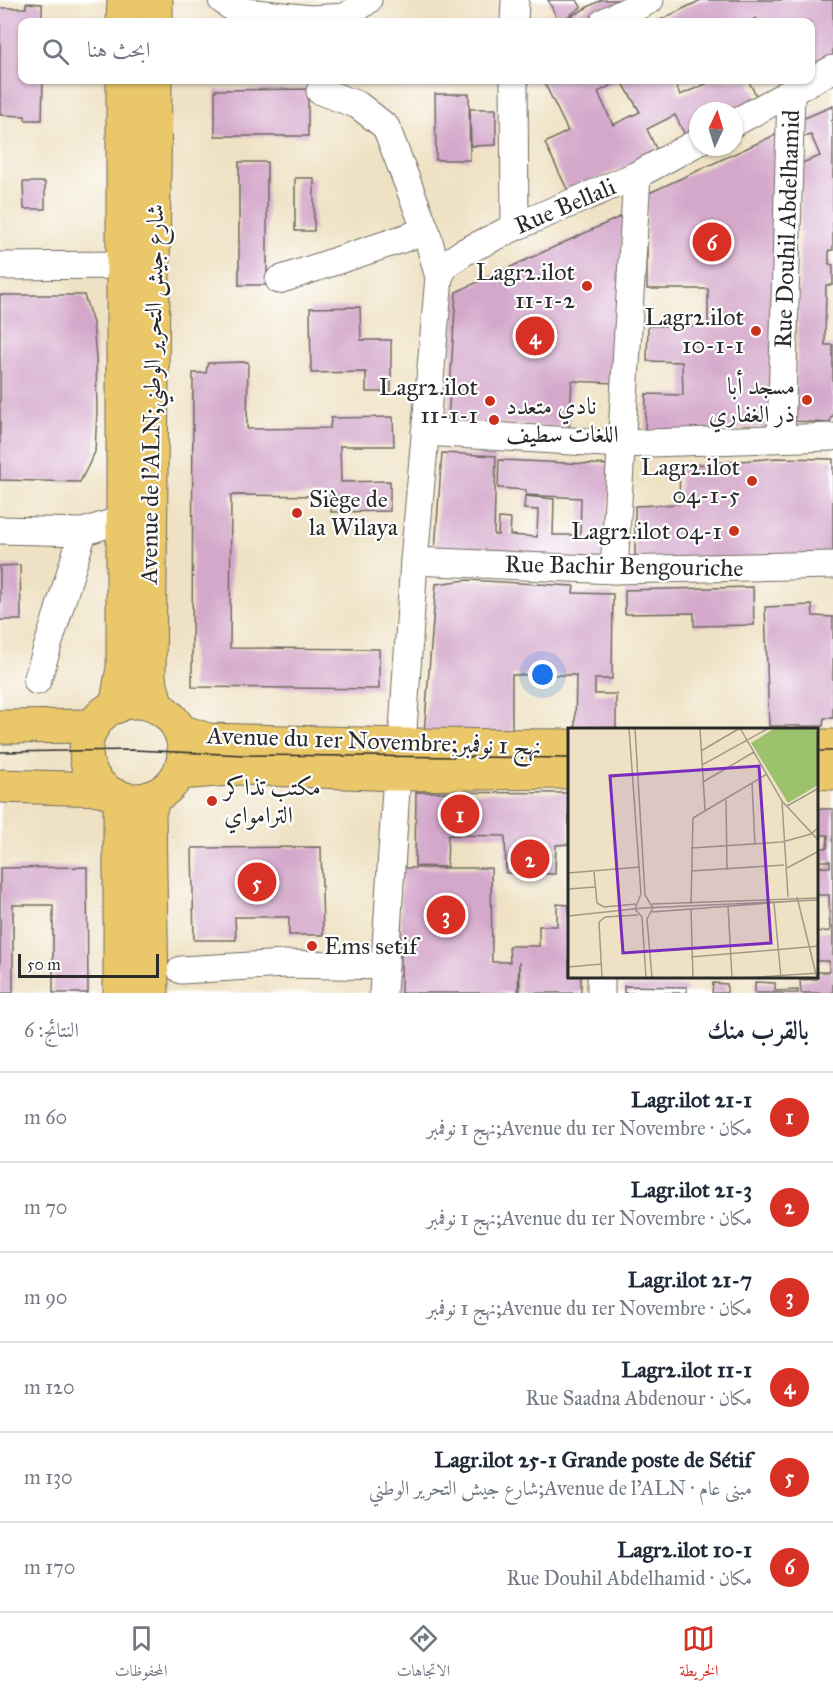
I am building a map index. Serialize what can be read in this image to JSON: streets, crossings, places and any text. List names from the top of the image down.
{
  "streets": {
    "main road": ["Avenue de l'ALN;شارع جيش التحرير الوطني", "Avenue du 1er Novembre;نهج 1 نوفمبر"],
    "street": ["Rue Bellali", "Rue Douhil Abdelhamid", "Rue Bachir Bengouriche"]
  },
  "crossings": [
    ["Avenue de l'ALN;شارع جيش التحرير الوطني", "Avenue du 1er Novembre;نهج 1 نوفمبر"]
  ],
  "places": [
    "Lagr2.ilot 11-1-2",
    "Lagr2.ilot 10-1-1",
    "مسجد أبا ذر الغفاري",
    "Lagr2.ilot 11-1-1",
    "نادي متعدد اللغات سطيف",
    "Lagr2.ilot 04-1-5",
    "Siège de la Wilaya",
    "Lagr2.ilot 04-1",
    "مكتب تذاكر الترامواي",
    "Ems setif"
  ],
  "scale_bar": "50 m",
  "north": "top",
  "page": {
    "search": "ابحث هنا",
    "pins": [
      "6",
      "4",
      "1",
      "2",
      "5",
      "3"
    ],
    "scale": "50 m",
    "heading": ["بالقرب منك", "النتائج: 6"],
    "list": [
      {
        "mark": "1",
        "name": "Lagr.ilot 21-1",
        "note": "مكان · Avenue du 1er Novembre;نهج 1 نوفمبر",
        "value": "60 m"
      },
      {
        "mark": "2",
        "name": "Lagr.ilot 21-3",
        "note": "مكان · Avenue du 1er Novembre;نهج 1 نوفمبر",
        "value": "70 m"
      },
      {
        "mark": "3",
        "name": "Lagr.ilot 21-7",
        "note": "مكان · Avenue du 1er Novembre;نهج 1 نوفمبر",
        "value": "90 m"
      },
      {
        "mark": "4",
        "name": "Lagr2.ilot 11-1",
        "note": "مكان · Rue Saadna Abdenour",
        "value": "120 m"
      },
      {
        "mark": "5",
        "name": "Lagr.ilot 25-1 Grande poste de Sétif",
        "note": "مبنى عام · Avenue de l'ALN;شارع جيش التحرير الوطني",
        "value": "130 m"
      },
      {
        "mark": "6",
        "name": "Lagr2.ilot 10-1",
        "note": "مكان · Rue Douhil Abdelhamid",
        "value": "170 m"
      }
    ],
    "nav": ["الخريطة", "الاتجاهات", "المحفوظات"]
  }
}
